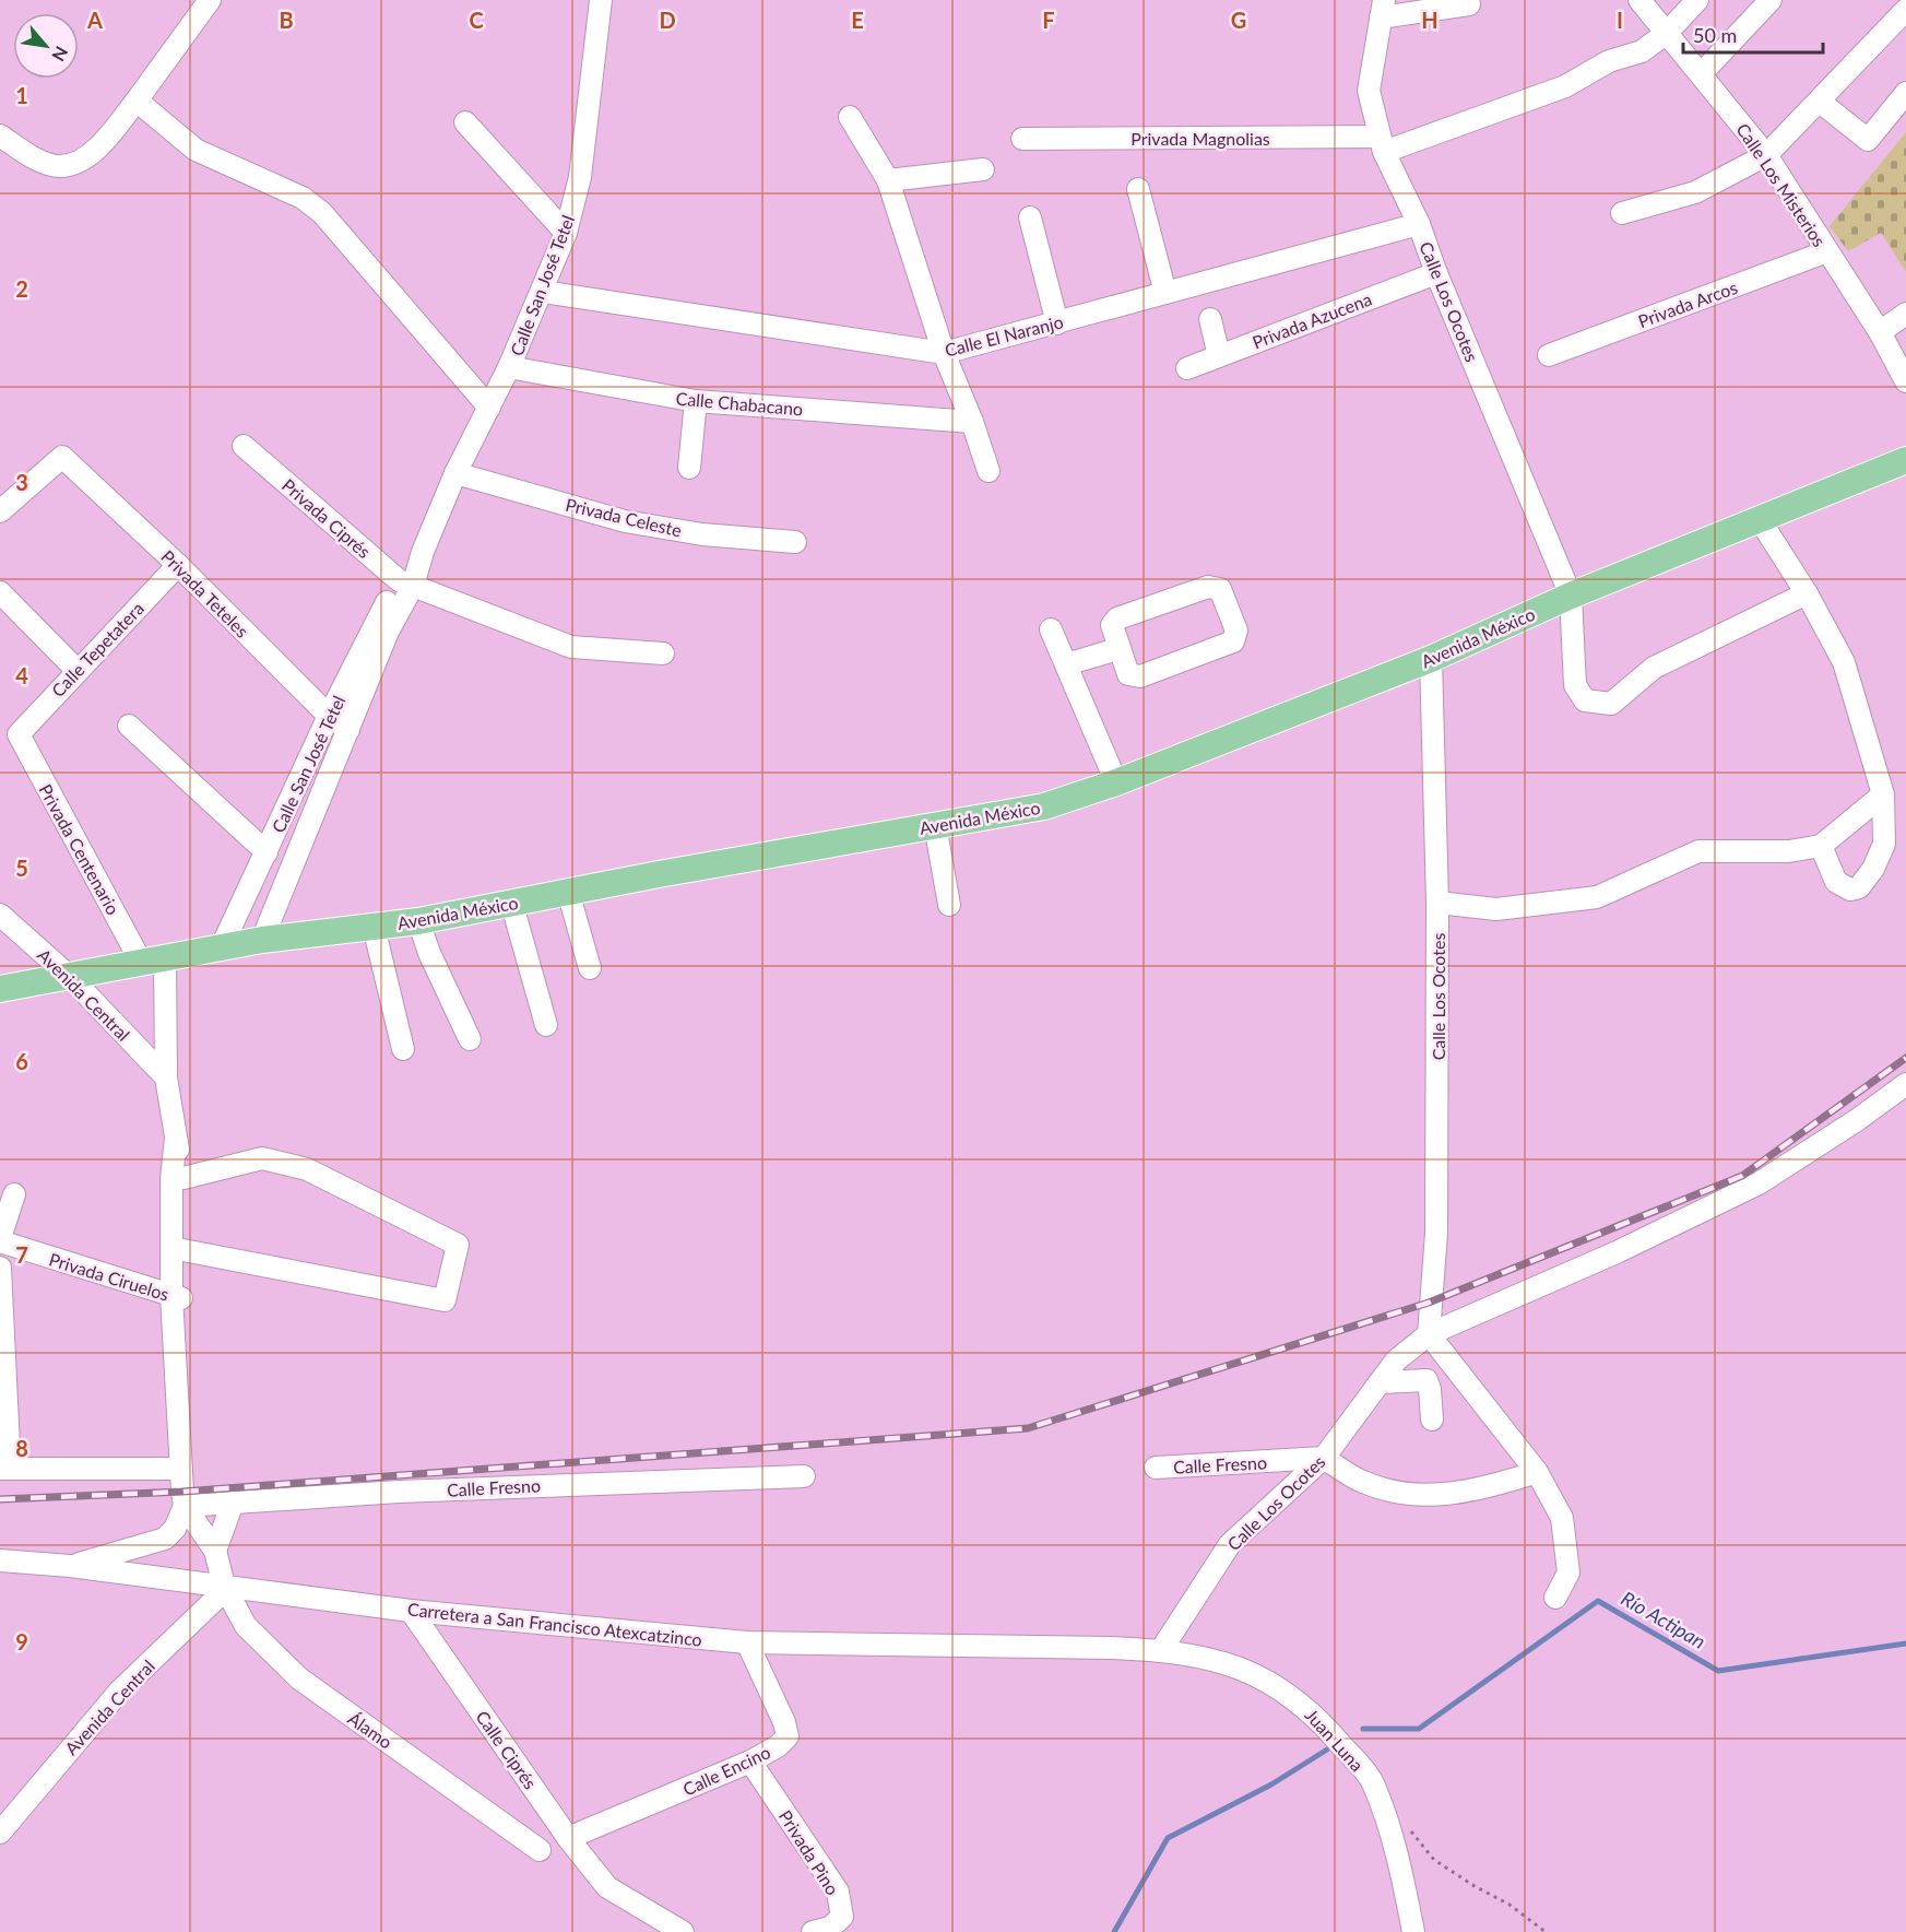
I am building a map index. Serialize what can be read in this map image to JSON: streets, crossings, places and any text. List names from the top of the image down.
{
  "streets": {
    "main road": ["Avenida México"],
    "street": [
      "Privada Magnolias",
      "Calle Los Misterios",
      "Calle San José Tetel",
      "Calle Los Ocotes",
      "Privada Arcos",
      "Privada Azucena",
      "Calle El Naranjo",
      "Calle Chabacano",
      "Privada Celeste",
      "Privada Ciprés",
      "Privada Teteles",
      "Calle Tepetatera",
      "Privada Centenario",
      "Avenida Central",
      "Privada Ciruelos",
      "Calle Fresno",
      "Carretera a San Francisco Atexcatzinco",
      "Álamo",
      "Juan Luna",
      "Calle Ciprés",
      "Calle Encino",
      "Privada Pino"
    ]
  },
  "crossings": [
    ["Privada Magnolias", "Calle Los Misterios"],
    ["Privada Magnolias", "Calle Los Ocotes"],
    ["Calle Los Misterios", "Privada Arcos"],
    ["Calle San José Tetel", "Calle El Naranjo"],
    ["Calle San José Tetel", "Calle Chabacano"],
    ["Calle San José Tetel", "Privada Celeste"],
    ["Calle San José Tetel", "Privada Ciprés"],
    ["Calle San José Tetel", "Privada Teteles"],
    ["Calle San José Tetel", "Avenida México"],
    ["Calle Los Ocotes", "Privada Azucena"],
    ["Calle Los Ocotes", "Calle El Naranjo"],
    ["Calle Los Ocotes", "Avenida México"],
    ["Calle Los Ocotes", "Calle Fresno"],
    ["Calle Los Ocotes", "Juan Luna"],
    ["Privada Teteles", "Calle Tepetatera"],
    ["Avenida México", "Privada Centenario"],
    ["Avenida México", "Avenida Central"],
    ["Calle Tepetatera", "Privada Centenario"],
    ["Avenida Central", "Carretera a San Francisco Atexcatzinco"],
    ["Avenida Central", "Álamo"],
    ["Carretera a San Francisco Atexcatzinco", "Álamo"],
    ["Carretera a San Francisco Atexcatzinco", "Juan Luna"],
    ["Carretera a San Francisco Atexcatzinco", "Calle Ciprés"],
    ["Carretera a San Francisco Atexcatzinco", "Calle Encino"],
    ["Calle Ciprés", "Calle Encino"],
    ["Calle Encino", "Privada Pino"]
  ],
  "water": ["Río Actipan"],
  "scale_bar": "50 m",
  "north": "bottom right",
  "grid": {
    "columns": [
      "A",
      "B",
      "C",
      "D",
      "E",
      "F",
      "G",
      "H",
      "I"
    ],
    "rows": [
      "1",
      "2",
      "3",
      "4",
      "5",
      "6",
      "7",
      "8",
      "9"
    ]
  }
}
